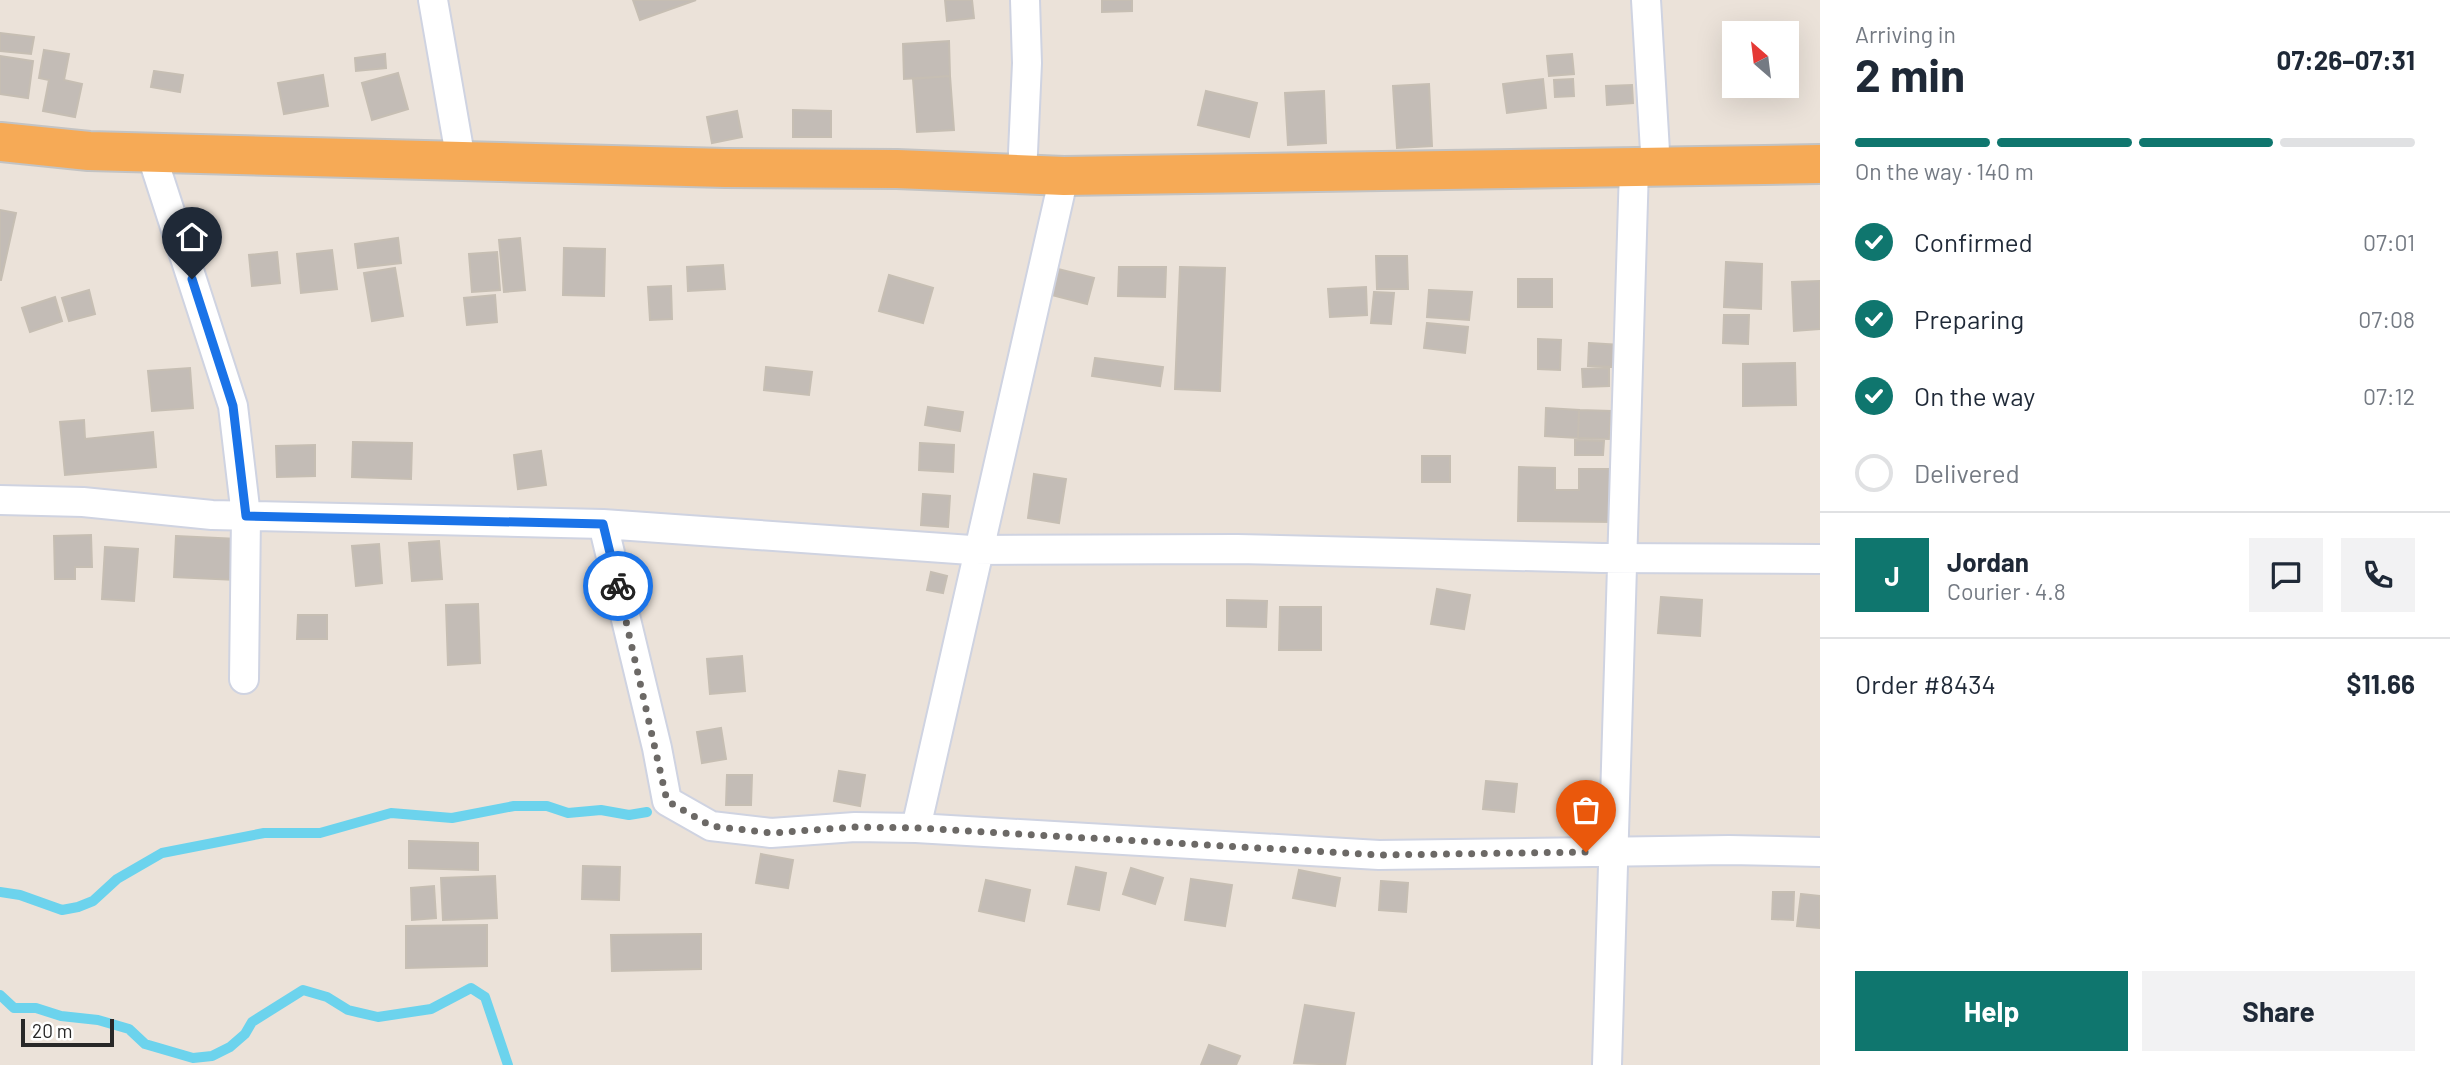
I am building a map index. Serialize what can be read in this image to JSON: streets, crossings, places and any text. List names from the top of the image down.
{
  "scale_bar": "20 m",
  "north": "top left",
  "page": {
    "heading": ["2 min", "Arriving in", "07:26–07:31"],
    "panel": [
      "Jordan",
      "Courier · 4.8",
      "Order #8434",
      "$11.66"
    ],
    "bar": "On the way · 140 m",
    "list": [
      ["Confirmed", "07:01"],
      ["Preparing", "07:08"],
      ["On the way", "07:12"],
      "Delivered"
    ],
    "round": "J",
    "buttons": ["Help", "Share"],
    "scale": "20 m"
  }
}
